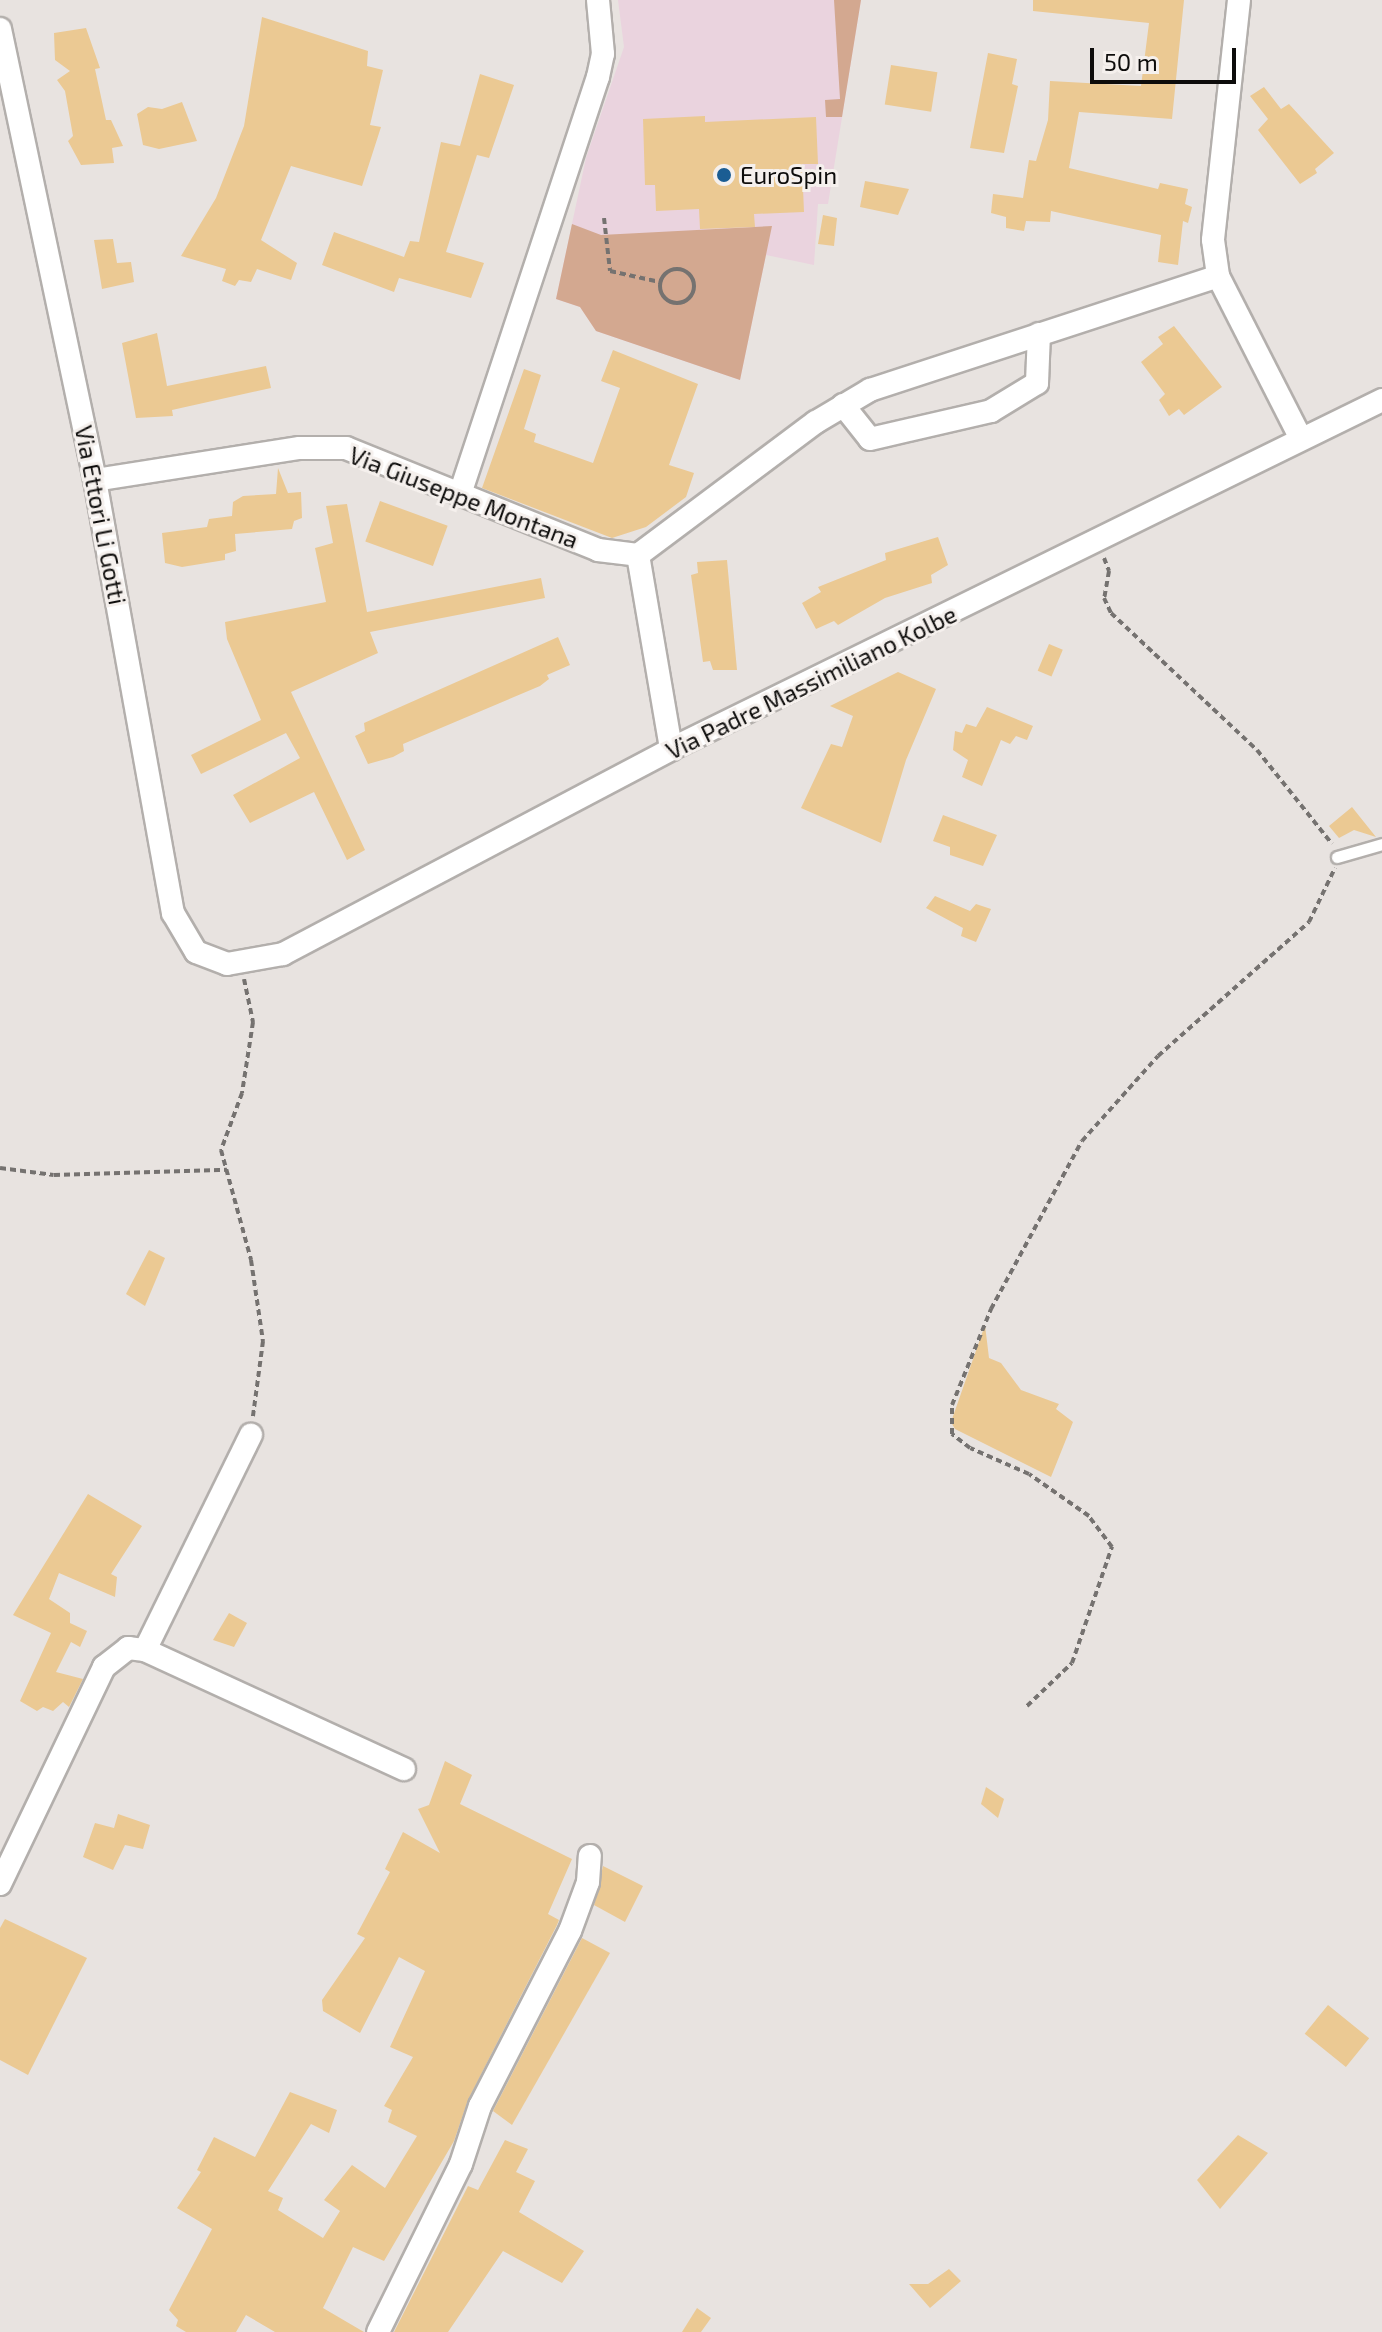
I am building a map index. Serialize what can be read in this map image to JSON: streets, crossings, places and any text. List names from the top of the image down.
{
  "streets": {
    "street": ["Via Giuseppe Montana", "Via Ettori Li Gotti", "Via Padre Massimiliano Kolbe"]
  },
  "crossings": [
    ["Via Giuseppe Montana", "Via Ettori Li Gotti"],
    ["Via Ettori Li Gotti", "Via Padre Massimiliano Kolbe"]
  ],
  "places": ["EuroSpin"],
  "scale_bar": "50 m"
}
